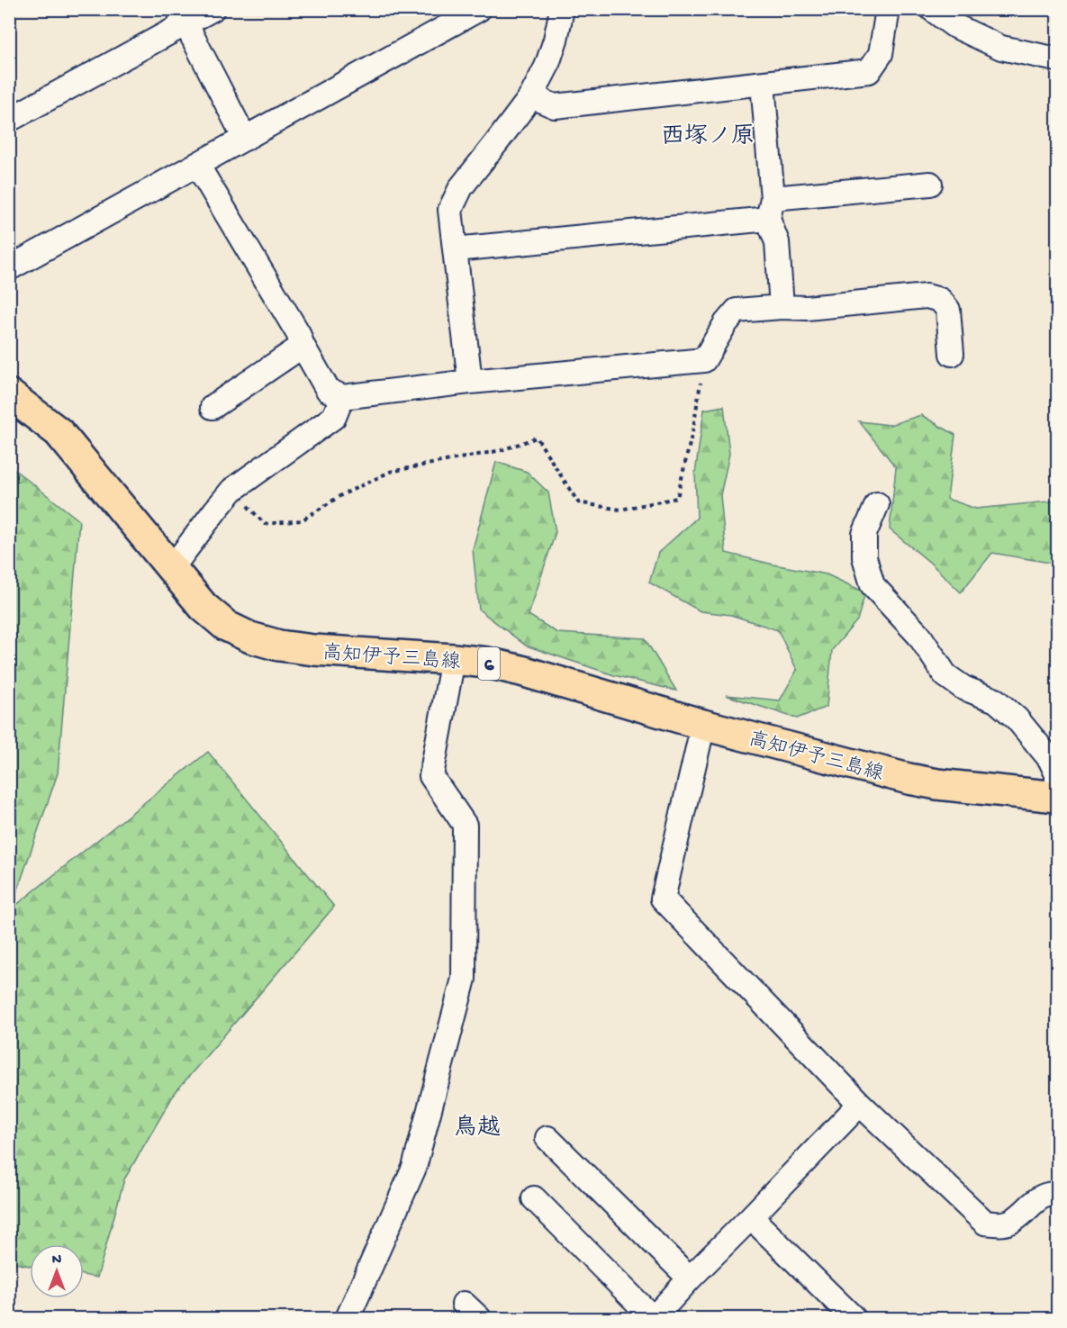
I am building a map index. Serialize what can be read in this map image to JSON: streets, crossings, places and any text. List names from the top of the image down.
{
  "streets": {
    "main road": ["高知伊予三島線", "6"]
  },
  "districts": ["西塚ノ原", "鳥越"],
  "north": "top"
}
